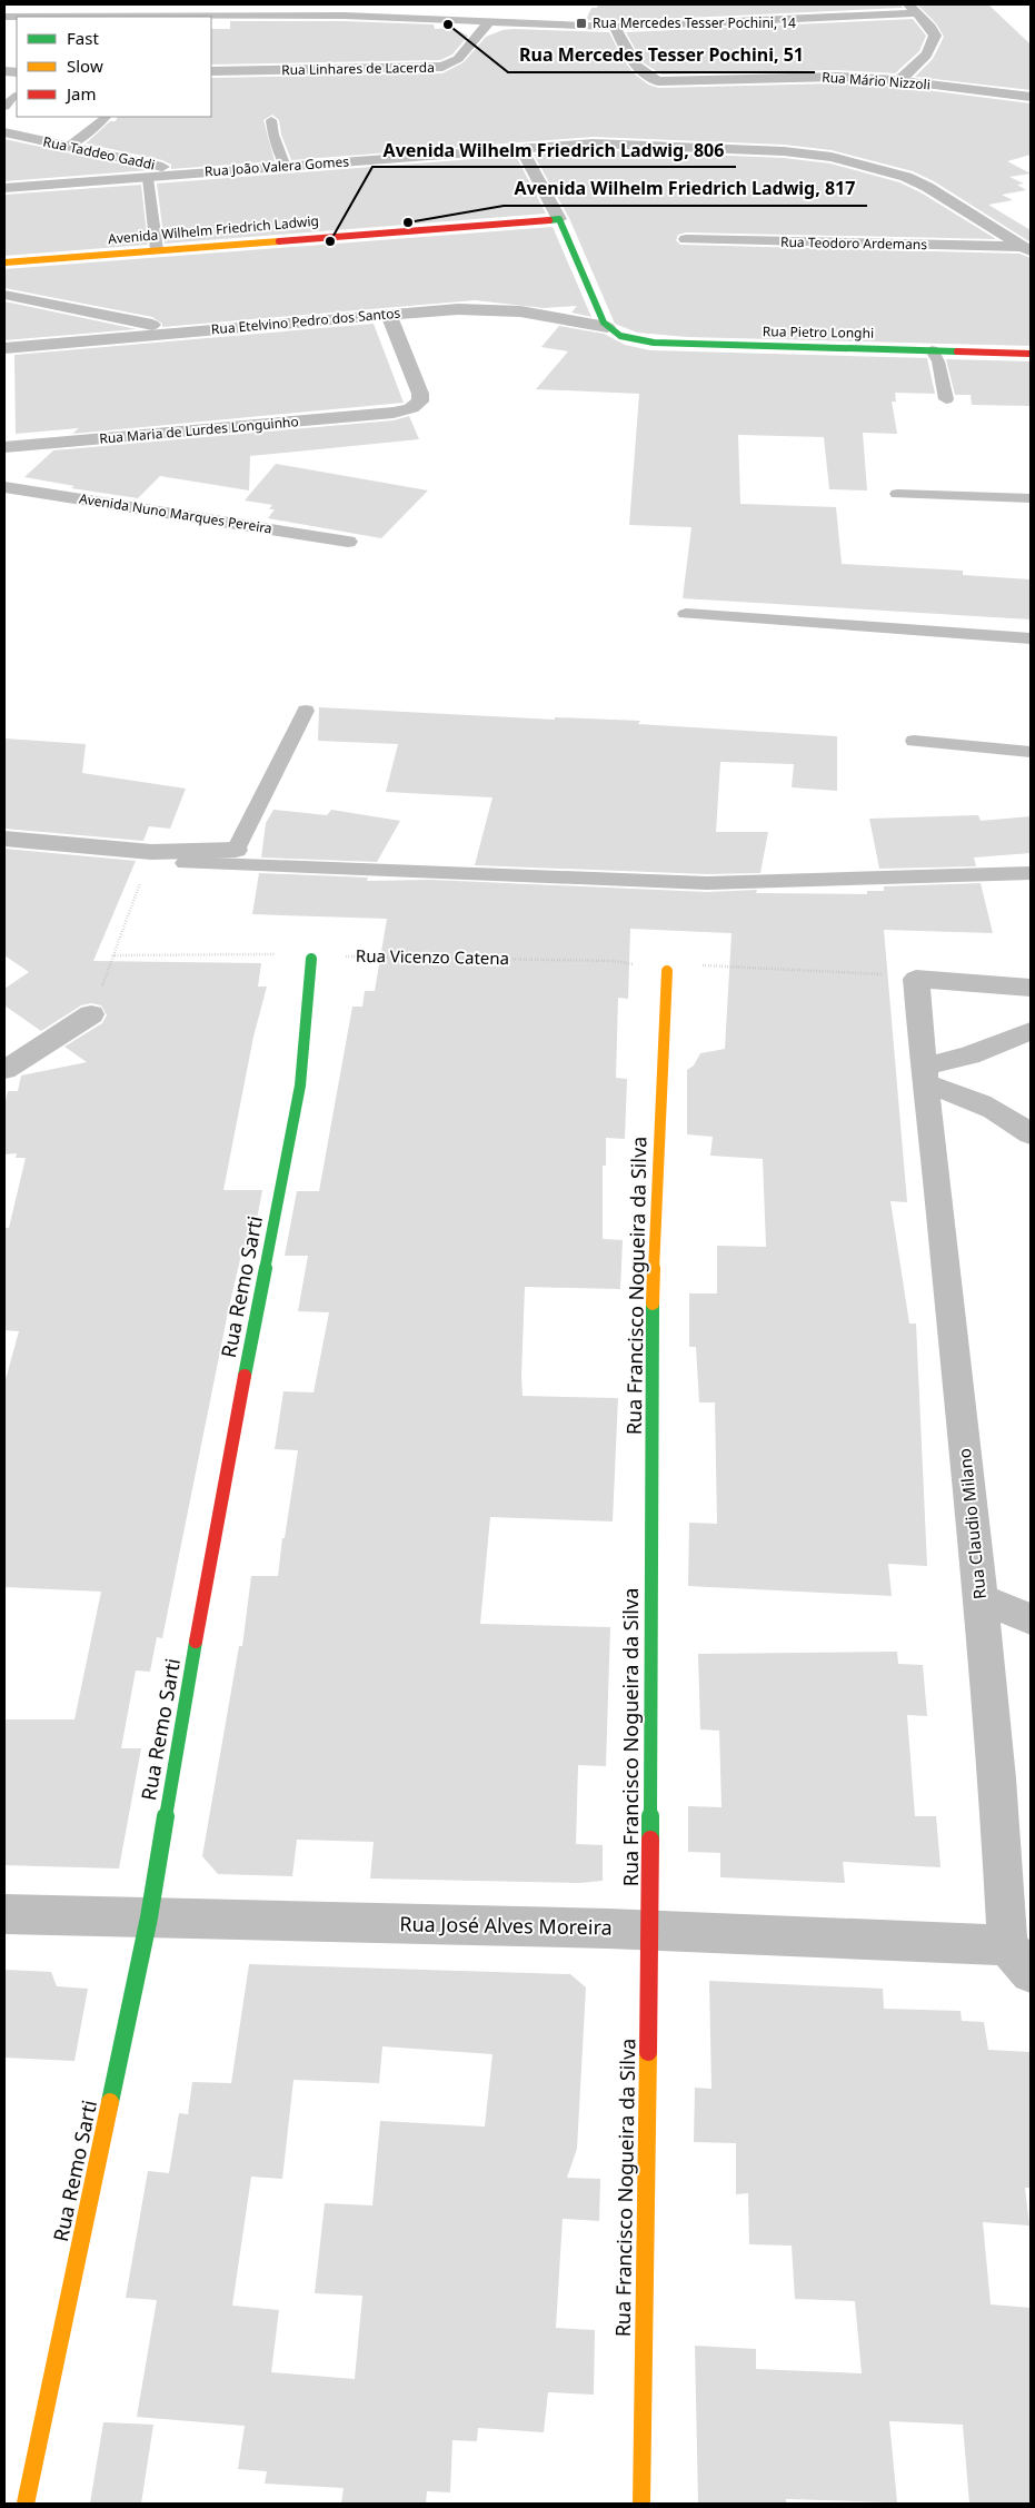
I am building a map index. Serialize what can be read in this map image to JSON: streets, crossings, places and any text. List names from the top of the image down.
{
  "streets": {
    "street": [
      "Rua Linhares de Lacerda",
      "Rua Mário Nizzoli",
      "Rua Taddeo Gaddi",
      "Rua João Valera Gomes",
      "Avenida Wilhelm Friedrich Ladwig",
      "Rua Teodoro Ardemans",
      "Rua Etelvino Pedro dos Santos",
      "Rua Pietro Longhi",
      "Rua Maria de Lurdes Longuinho",
      "Avenida Nuno Marques Pereira",
      "Rua Francisco Nogueira da Silva",
      "Rua Remo Sarti",
      "Rua Claudio Milano",
      "Rua José Alves Moreira"
    ],
    "path": ["Rua Vicenzo Catena"]
  },
  "crossings": [
    ["Rua Taddeo Gaddi", "Rua João Valera Gomes"],
    ["Rua João Valera Gomes", "Rua Teodoro Ardemans"],
    ["Rua Etelvino Pedro dos Santos", "Rua Pietro Longhi"],
    ["Rua Etelvino Pedro dos Santos", "Rua Maria de Lurdes Longuinho"],
    ["Rua Vicenzo Catena", "Rua Francisco Nogueira da Silva"],
    ["Rua Vicenzo Catena", "Rua Remo Sarti"],
    ["Rua Vicenzo Catena", "Rua Claudio Milano"],
    ["Rua Francisco Nogueira da Silva", "Rua José Alves Moreira"],
    ["Rua Remo Sarti", "Rua José Alves Moreira"],
    ["Rua Claudio Milano", "Rua José Alves Moreira"]
  ],
  "places": {
    "transit": ["Rua Mercedes Tesser Pochini, 14"],
    "other": ["Rua Mercedes Tesser Pochini, 51", "Avenida Wilhelm Friedrich Ladwig, 817", "Avenida Wilhelm Friedrich Ladwig, 806"]
  },
  "legend": ["Fast", "Slow", "Jam"]
}
